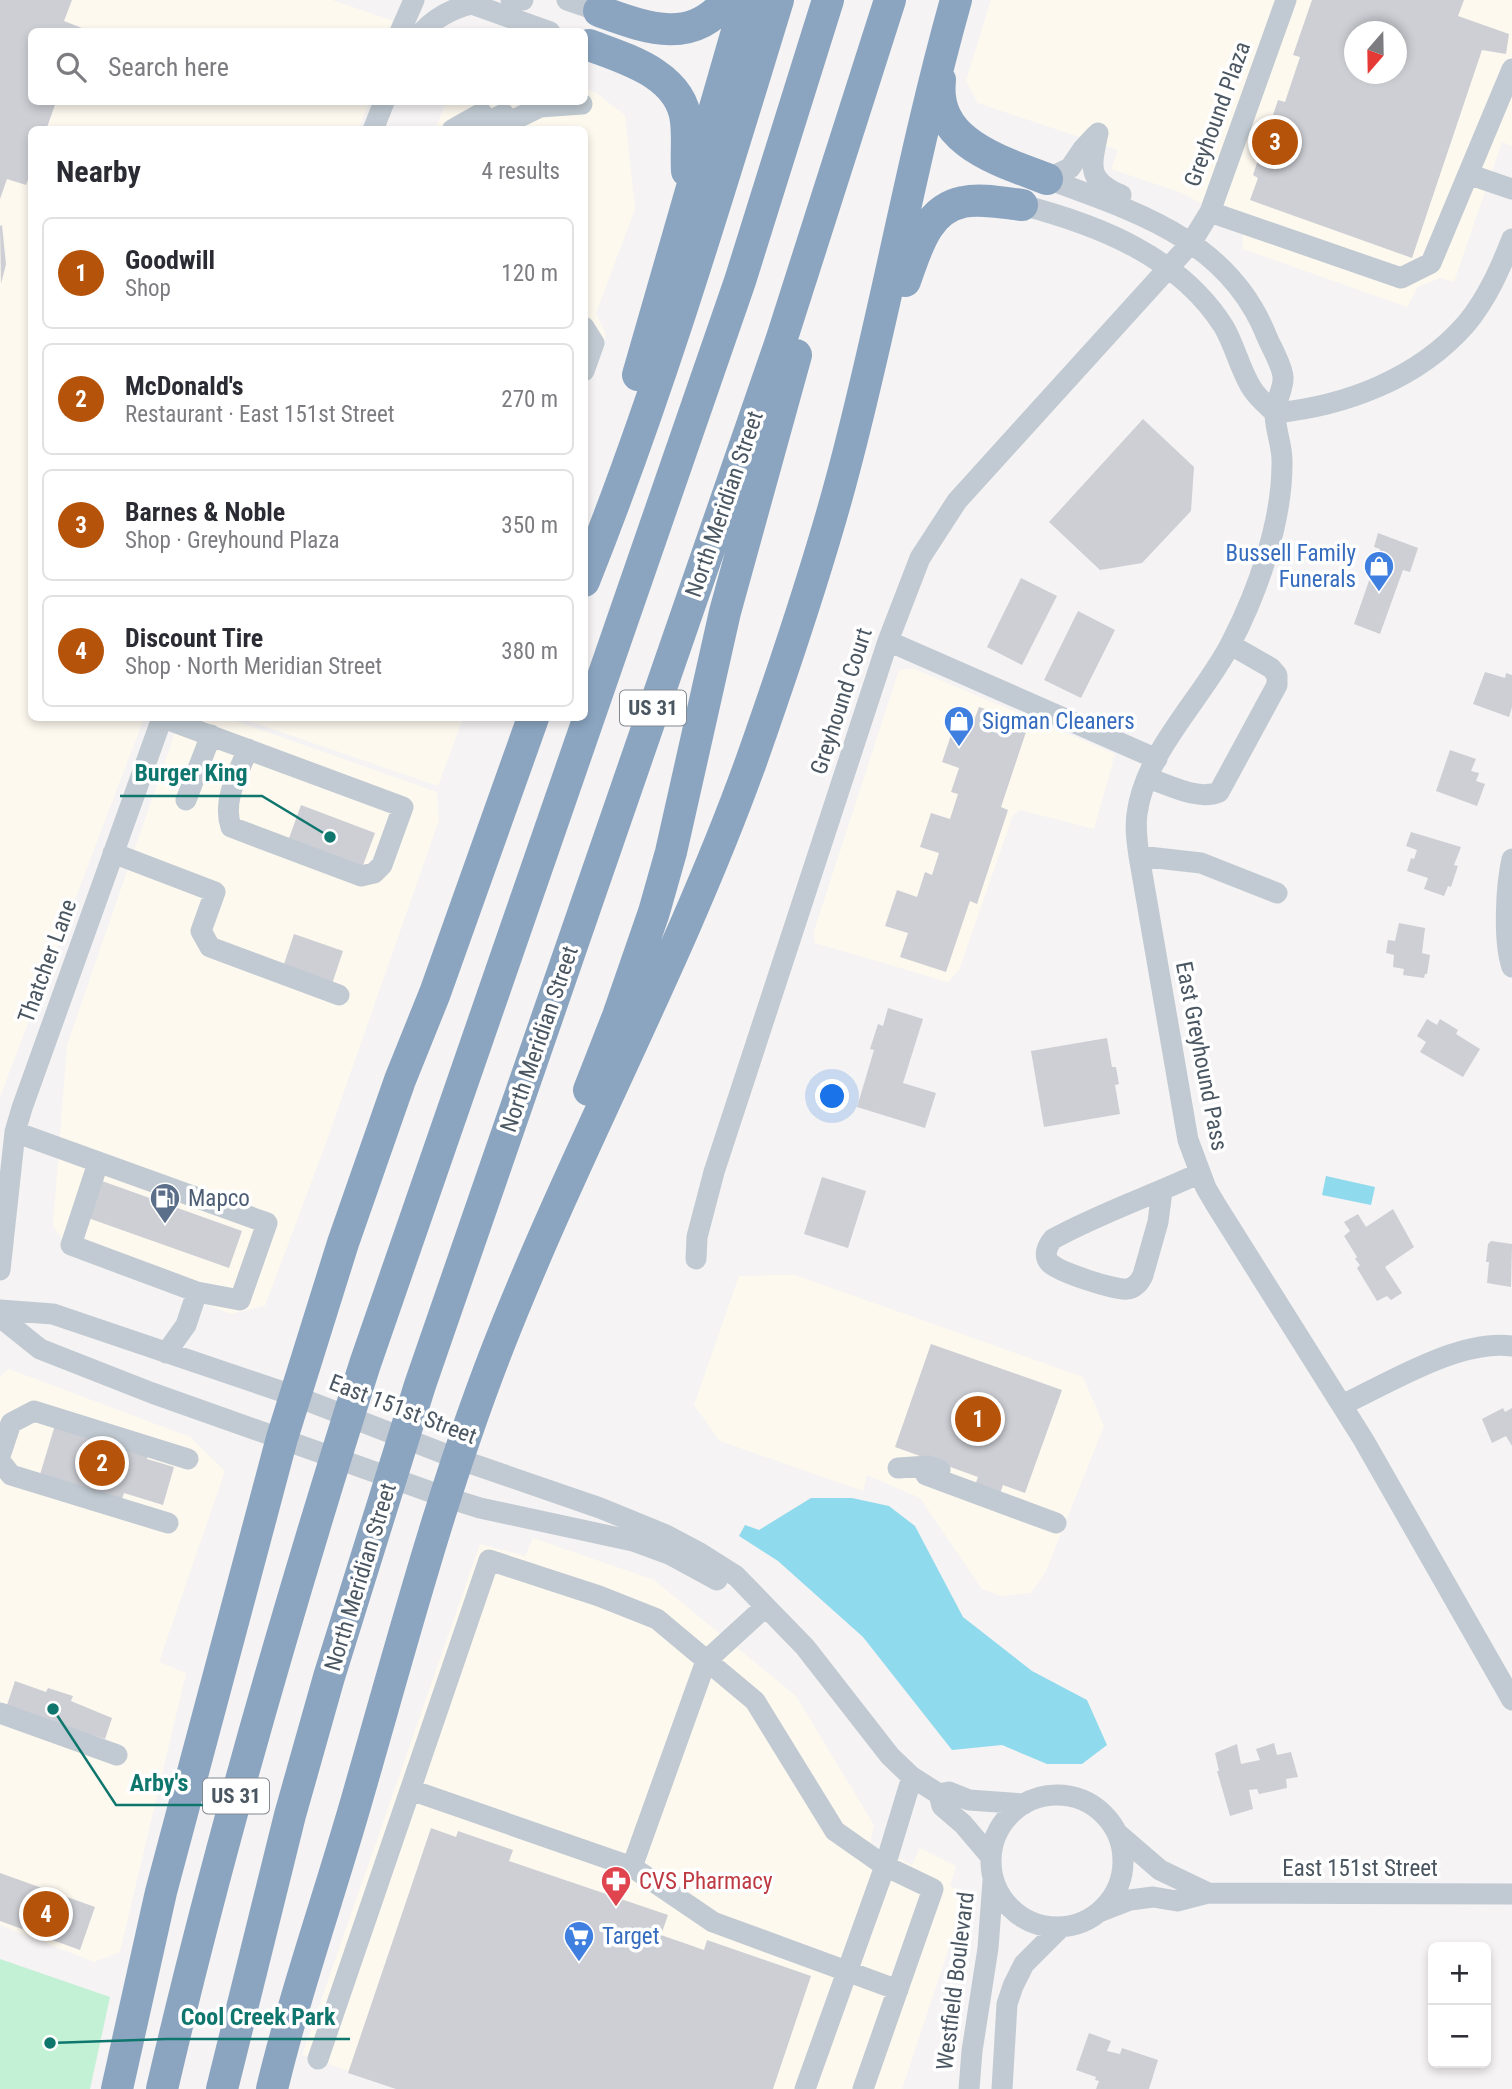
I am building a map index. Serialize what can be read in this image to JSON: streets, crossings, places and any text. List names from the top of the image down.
{
  "streets": {
    "highway": ["North Meridian Street", "US 31"],
    "street": [
      "Greyhound Plaza",
      "Greyhound Court",
      "Thatcher Lane",
      "East Greyhound Pass",
      "East 151st Street",
      "Westfield Boulevard"
    ]
  },
  "crossings": [
    ["Greyhound Plaza", "Greyhound Court"],
    ["Greyhound Plaza", "East Greyhound Pass"],
    ["Greyhound Court", "East Greyhound Pass"],
    ["East 151st Street", "Westfield Boulevard"]
  ],
  "places": {
    "shop": ["Bussell Family Funerals", "Sigman Cleaners"],
    "other": ["Burger King", "Arby's", "Cool Creek Park"],
    "fuel station": ["Mapco"],
    "pharmacy": ["CVS Pharmacy"],
    "supermarket": ["Target"]
  },
  "north": "bottom",
  "page": {
    "search": "Search here",
    "pins": [
      "3",
      "1",
      "2",
      "4"
    ],
    "heading": ["Nearby", "4 results"],
    "list": [
      {
        "mark": "1",
        "name": "Goodwill",
        "note": "Shop",
        "value": "120 m"
      },
      {
        "mark": "2",
        "name": "McDonald's",
        "note": "Restaurant · East 151st Street",
        "value": "270 m"
      },
      {
        "mark": "3",
        "name": "Barnes & Noble",
        "note": "Shop · Greyhound Plaza",
        "value": "350 m"
      },
      {
        "mark": "4",
        "name": "Discount Tire",
        "note": "Shop · North Meridian Street",
        "value": "380 m"
      }
    ],
    "map_buttons": ["+", "−"]
  }
}
